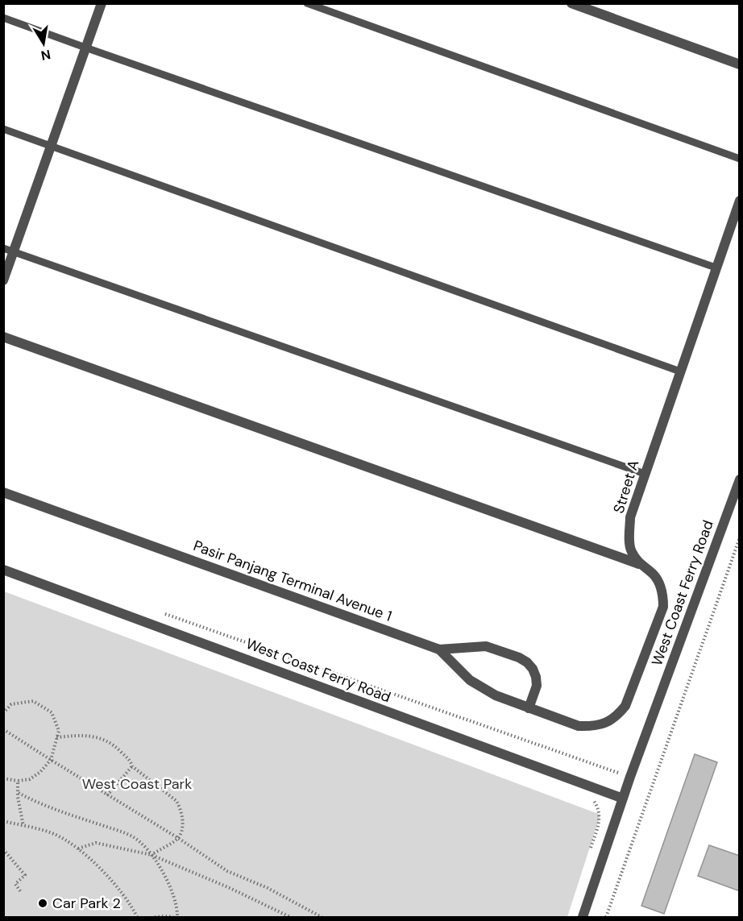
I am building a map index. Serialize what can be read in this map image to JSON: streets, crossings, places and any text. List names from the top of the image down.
{
  "streets": {
    "street": ["Street A", "Pasir Panjang Terminal Avenue 1", "West Coast Ferry Road"]
  },
  "crossings": [
    ["Street A", "Pasir Panjang Terminal Avenue 1"]
  ],
  "parks": ["West Coast Park"],
  "places": ["Car Park 2"],
  "north": "bottom"
}
